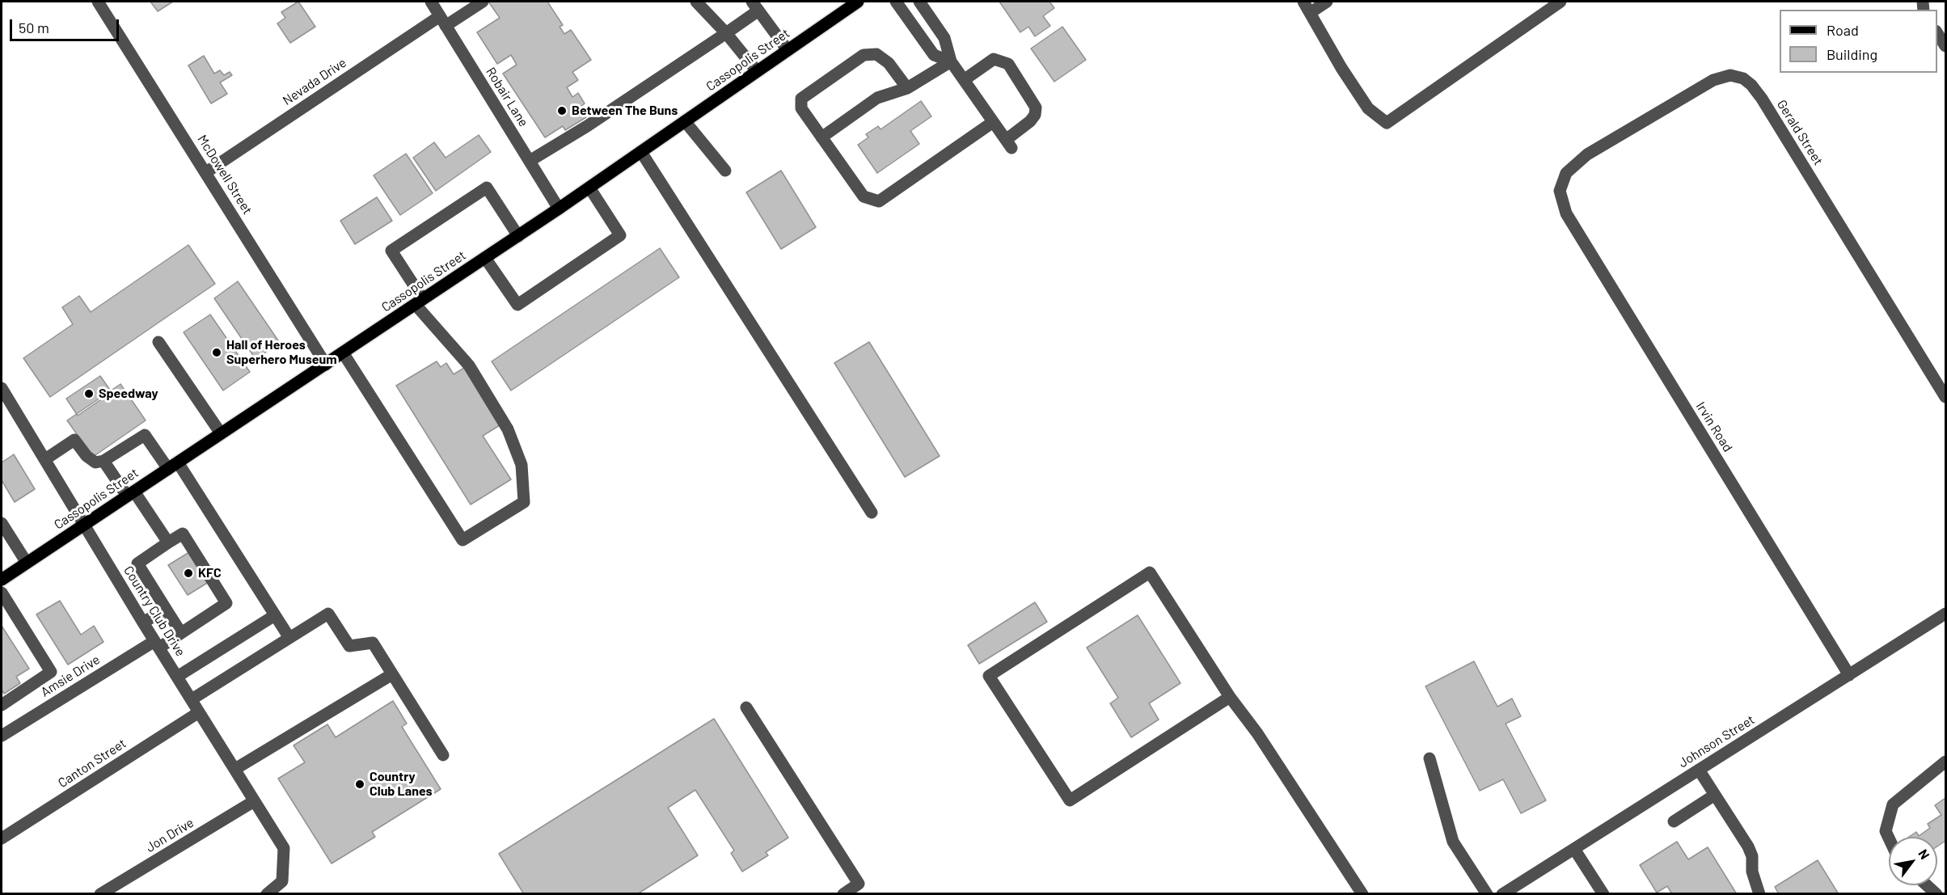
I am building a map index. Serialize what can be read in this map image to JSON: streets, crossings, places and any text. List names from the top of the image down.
{
  "streets": {
    "main road": ["Cassopolis Street"],
    "street": [
      "Nevada Drive",
      "Robair Lane",
      "Gerald Street",
      "McDowell Street",
      "Irvin Road",
      "Country Club Drive",
      "Amsie Drive",
      "Johnson Street",
      "Canton Street",
      "Jon Drive"
    ]
  },
  "crossings": [
    ["Cassopolis Street", "Robair Lane"],
    ["Cassopolis Street", "McDowell Street"],
    ["Cassopolis Street", "Country Club Drive"],
    ["Nevada Drive", "Robair Lane"],
    ["Nevada Drive", "McDowell Street"],
    ["Gerald Street", "Irvin Road"],
    ["Irvin Road", "Johnson Street"],
    ["Country Club Drive", "Amsie Drive"],
    ["Country Club Drive", "Canton Street"],
    ["Country Club Drive", "Jon Drive"]
  ],
  "places": [
    "Between The Buns",
    "Hall of Heroes Superhero Museum",
    "Speedway",
    "KFC",
    "Country Club Lanes"
  ],
  "legend": ["Road", "Building"],
  "scale_bar": "50 m",
  "north": "top right"
}
